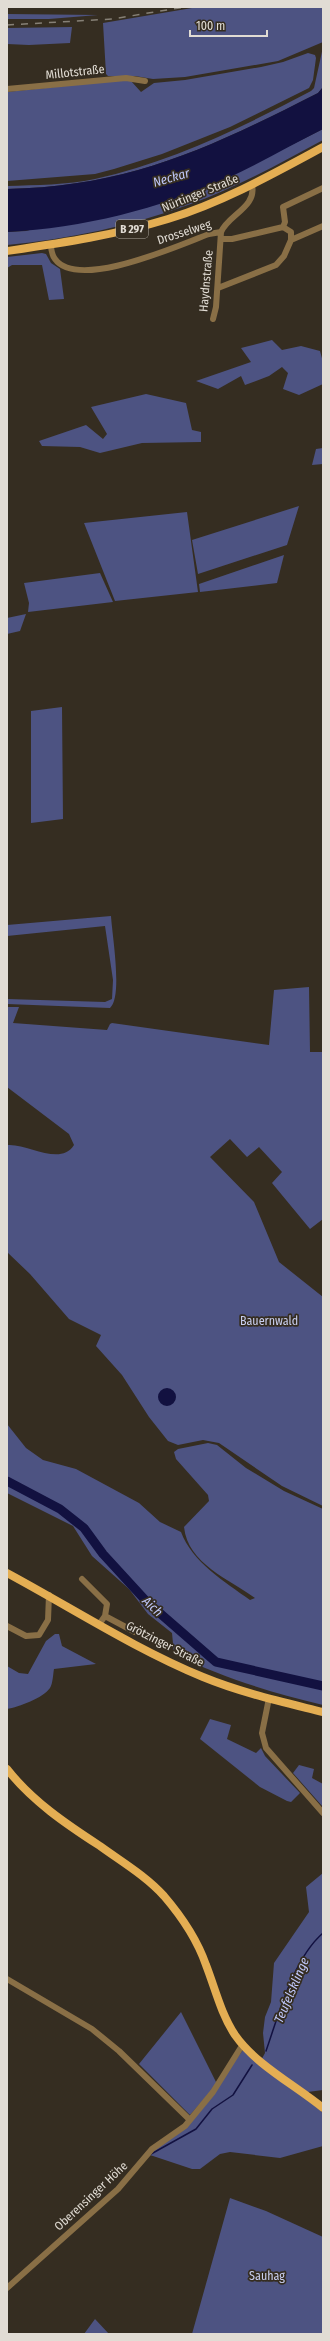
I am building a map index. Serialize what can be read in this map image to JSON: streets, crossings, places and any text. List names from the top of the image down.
{
  "streets": {
    "main road": ["Nürtinger Straße", "B 297", "Grötzinger Straße"],
    "street": [
      "Millotstraße",
      "Drosselweg",
      "Haydnstraße",
      "Oberensinger Höhe"
    ]
  },
  "crossings": [
    ["Nürtinger Straße", "Drosselweg"],
    ["Drosselweg", "Haydnstraße"]
  ],
  "water": ["Neckar", "Aich", "Teufelsklinge"],
  "parks": ["Bauernwald", "Sauhag"],
  "scale_bar": "100 m"
}
